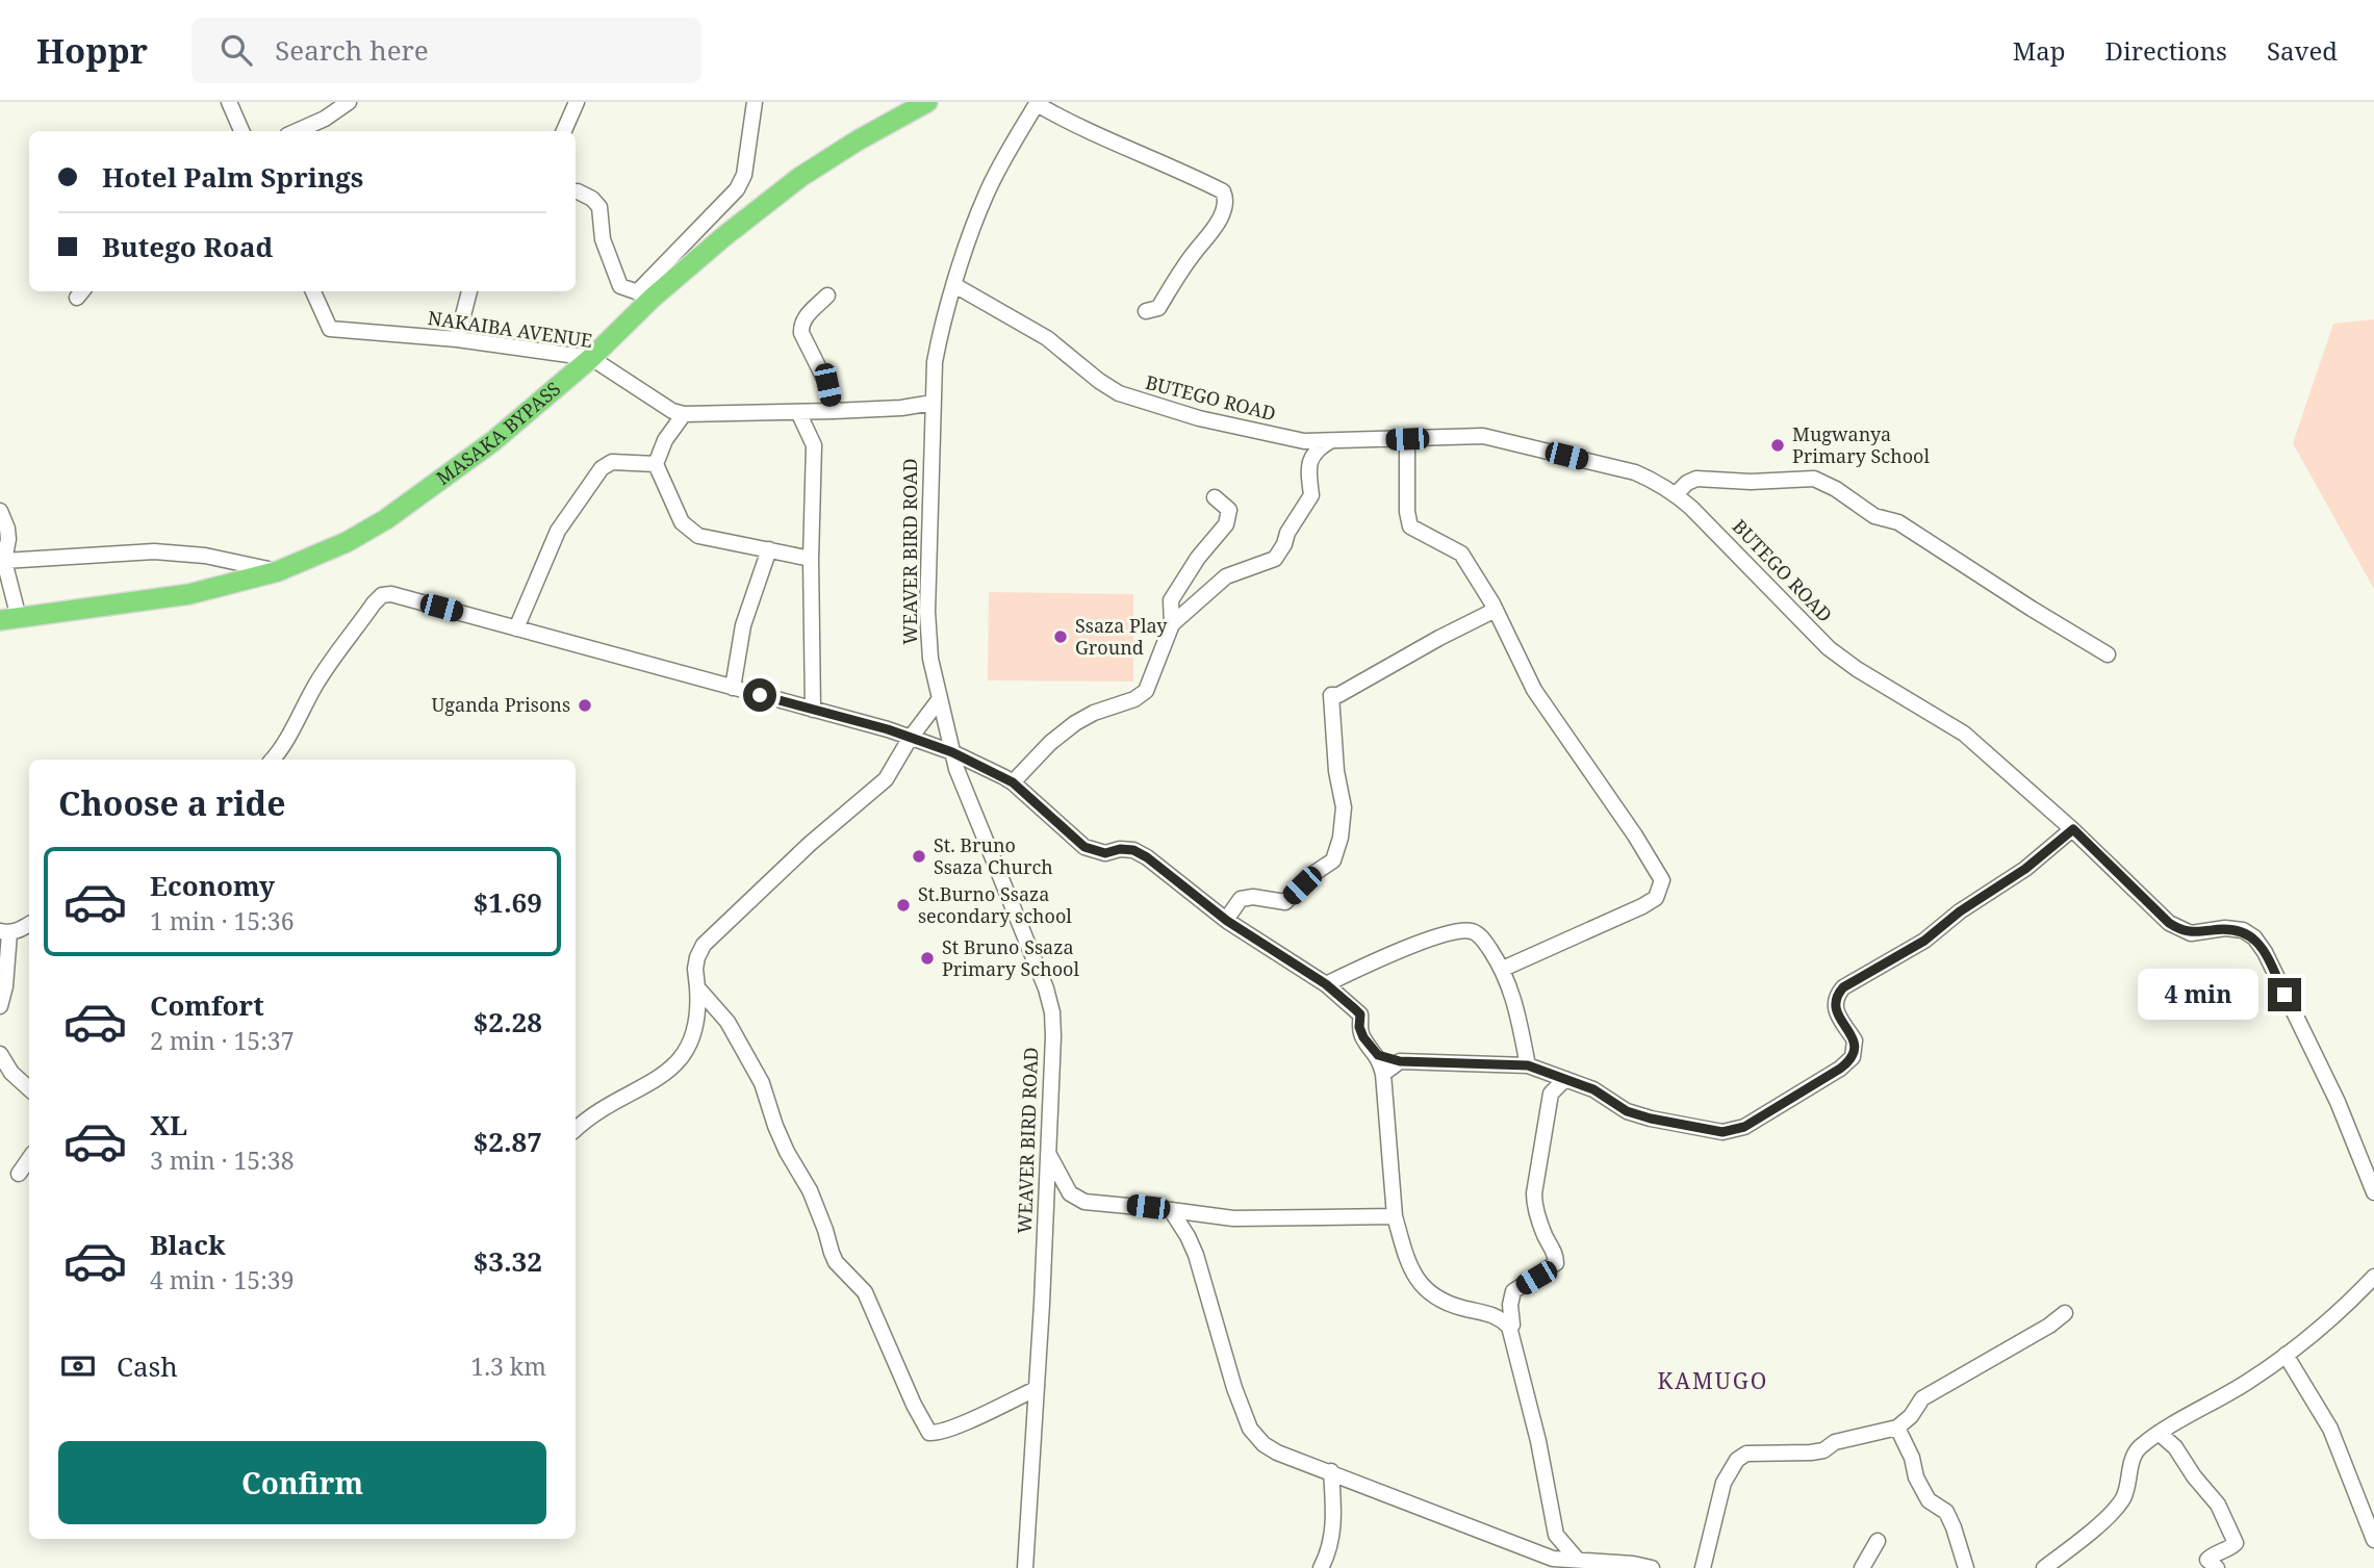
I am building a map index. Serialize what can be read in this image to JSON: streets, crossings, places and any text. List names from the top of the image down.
{
  "streets": {
    "highway": ["MASAKA BYPASS"],
    "street": ["NAKAIBA AVENUE", "BUTEGO ROAD", "WEAVER BIRD ROAD"]
  },
  "crossings": [
    ["NAKAIBA AVENUE", "MASAKA BYPASS"],
    ["NAKAIBA AVENUE", "WEAVER BIRD ROAD"],
    ["BUTEGO ROAD", "WEAVER BIRD ROAD"]
  ],
  "districts": ["KAMUGO"],
  "places": [
    "Mugwanya Primary School",
    "Ssaza Play Ground",
    "Uganda Prisons",
    "St. Bruno Ssaza Church",
    "St.Burno Ssaza secondary school",
    "St Bruno Ssaza Primary School"
  ],
  "page": {
    "header": "Hoppr",
    "search": "Search here",
    "nav": ["Map", "Directions", "Saved"],
    "banner": ["Hotel Palm Springs", "Butego Road"],
    "heading": "Choose a ride",
    "list": [
      {
        "name": "Economy",
        "note": "1 min · 15:36",
        "value": "$1.69"
      },
      {
        "name": "Comfort",
        "note": "2 min · 15:37",
        "value": "$2.28"
      },
      {
        "name": "XL",
        "note": "3 min · 15:38",
        "value": "$2.87"
      },
      {
        "name": "Black",
        "note": "4 min · 15:39",
        "value": "$3.32"
      }
    ],
    "bubble": "4 min",
    "pay": ["Cash", "1.3 km"],
    "buttons": "Confirm"
  }
}
